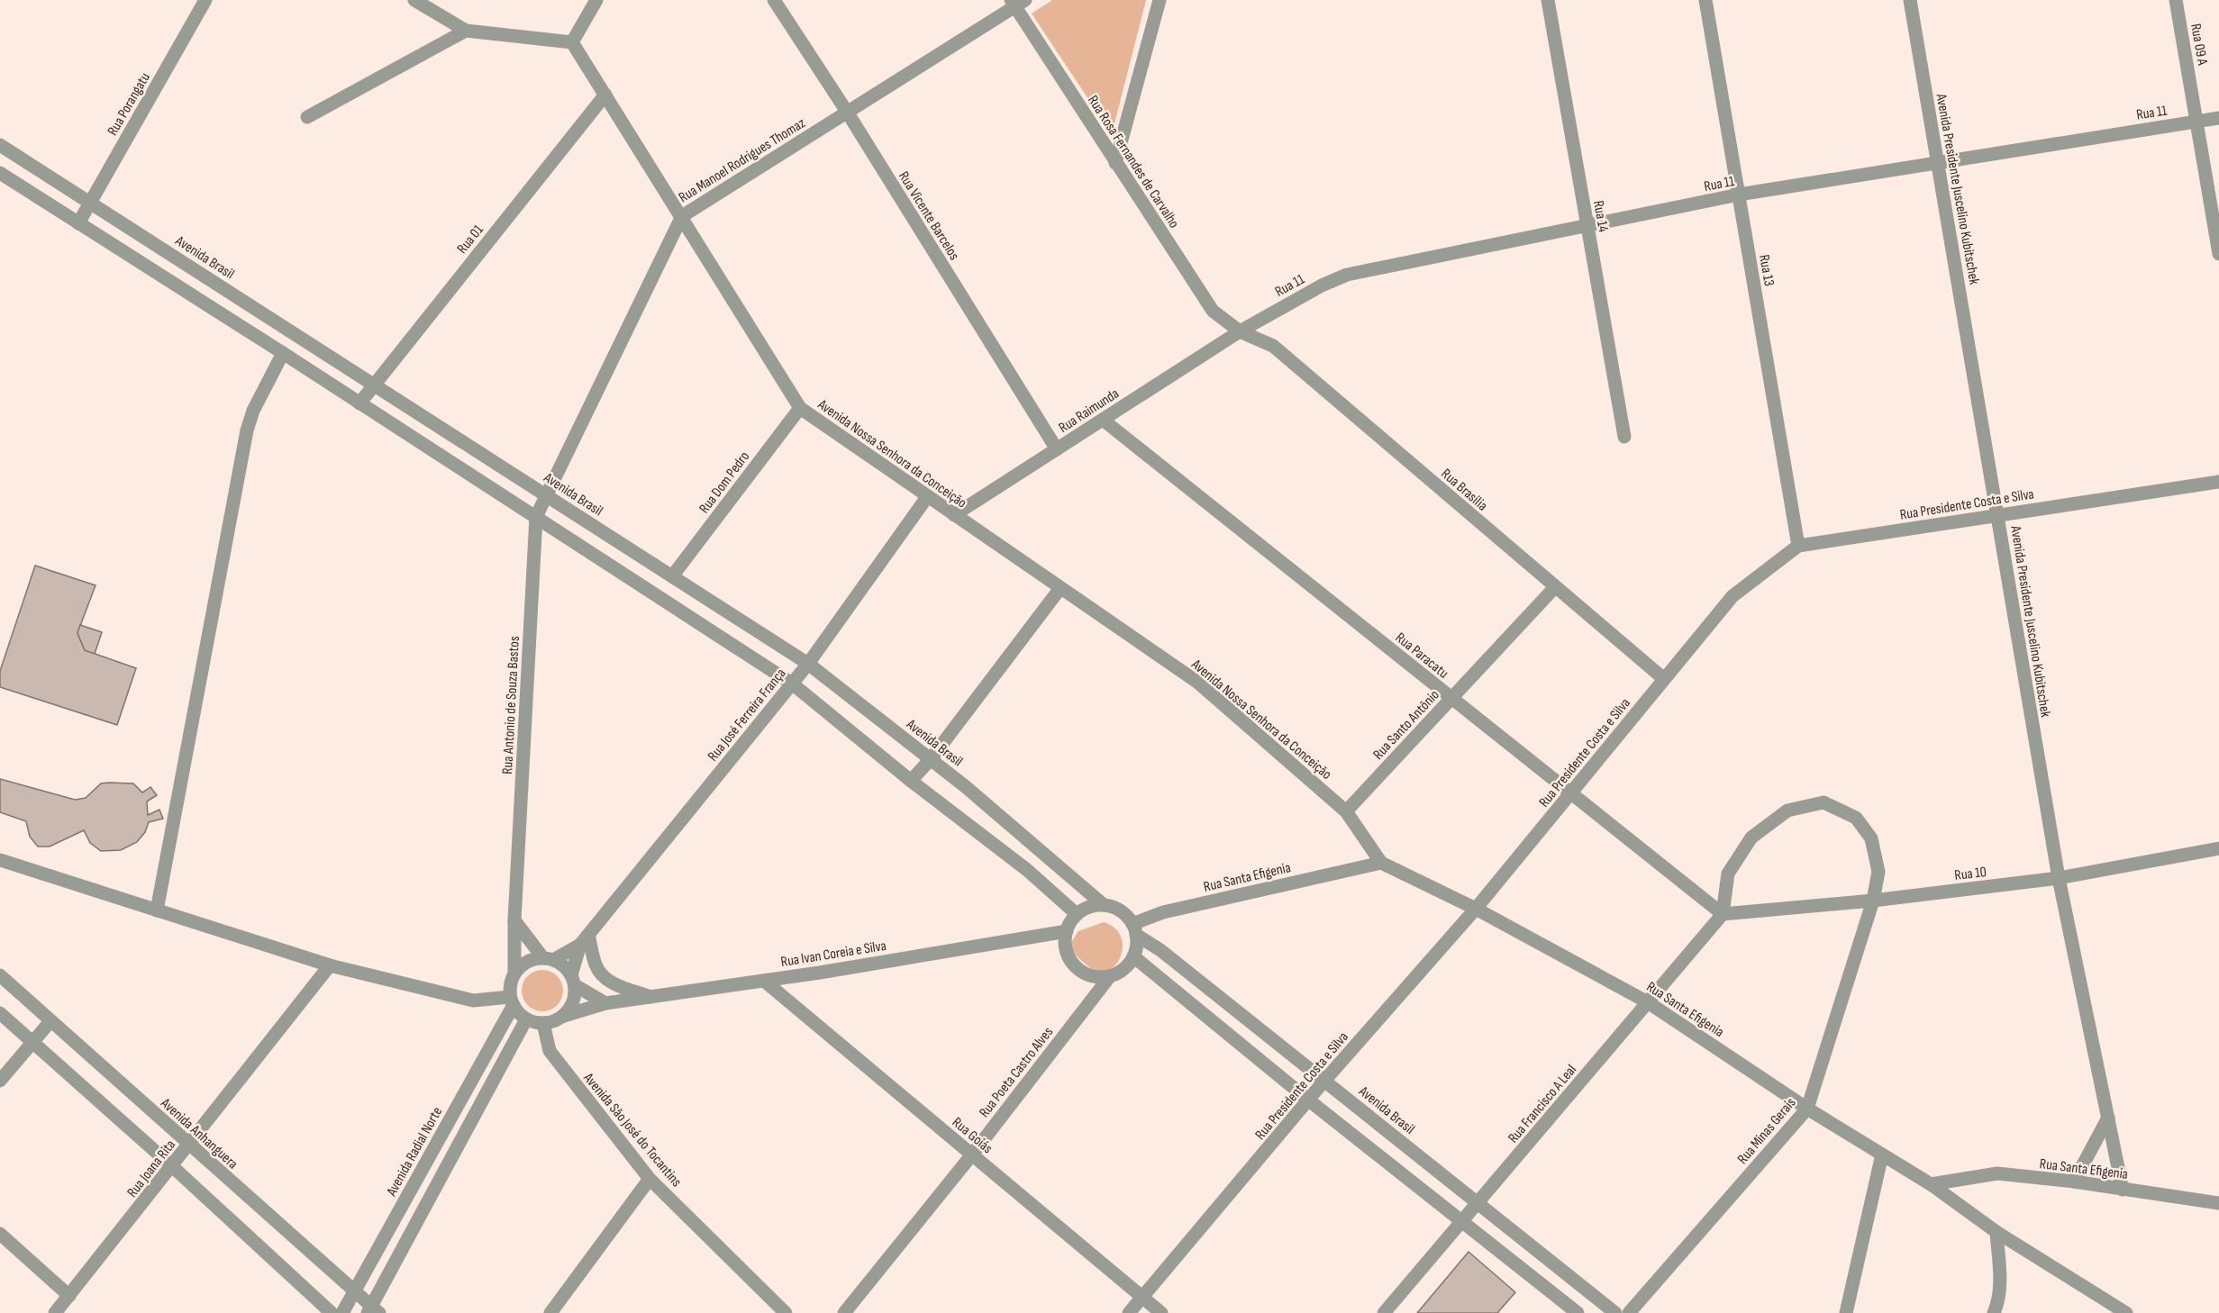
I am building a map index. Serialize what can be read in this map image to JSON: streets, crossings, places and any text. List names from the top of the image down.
{
  "streets": {
    "street": [
      "Rua 09 A",
      "Rua Porangatu",
      "Rua 11",
      "Rua Manoel Rodrigues Thomaz",
      "Rua Rosa Fernandes de Carvalho",
      "Avenida Presidente Juscelino Kubitschek",
      "Rua Vicente Barcelos",
      "Rua 14",
      "Rua 01",
      "Avenida Brasil",
      "Rua 13",
      "Rua Raimunda",
      "Avenida Nossa Senhora da Conceição",
      "Rua Dom Pedro",
      "Rua Brasília",
      "Rua Presidente Costa e Silva",
      "Rua Paracatu",
      "Rua Antonio de Souza Bastos",
      "Rua José Ferreira França",
      "Rua Santo Antônio",
      "Rua 10",
      "Rua Santa Efigenia",
      "Rua Ivan Coreia e Silva",
      "Rua Poeta Castro Alves",
      "Rua Francisco A Leal",
      "Avenida São José do Tocantins",
      "Rua Minas Gerais",
      "Avenida Anhanguera",
      "Rua Goiás",
      "Avenida Radial Norte",
      "Rua Joana Rita"
    ]
  },
  "crossings": [
    ["Rua 09 A", "Rua 11"],
    ["Rua Porangatu", "Avenida Brasil"],
    ["Rua 11", "Rua Rosa Fernandes de Carvalho"],
    ["Rua 11", "Avenida Presidente Juscelino Kubitschek"],
    ["Rua 11", "Rua 14"],
    ["Rua 11", "Rua 13"],
    ["Rua 11", "Rua Raimunda"],
    ["Rua 11", "Rua Brasília"],
    ["Rua Manoel Rodrigues Thomaz", "Rua Rosa Fernandes de Carvalho"],
    ["Rua Manoel Rodrigues Thomaz", "Rua Vicente Barcelos"],
    ["Rua Manoel Rodrigues Thomaz", "Avenida Brasil"],
    ["Rua Manoel Rodrigues Thomaz", "Avenida Nossa Senhora da Conceição"],
    ["Rua Manoel Rodrigues Thomaz", "Rua Antonio de Souza Bastos"],
    ["Rua Rosa Fernandes de Carvalho", "Rua Raimunda"],
    ["Rua Rosa Fernandes de Carvalho", "Rua Brasília"],
    ["Avenida Presidente Juscelino Kubitschek", "Rua Presidente Costa e Silva"],
    ["Avenida Presidente Juscelino Kubitschek", "Rua 10"],
    ["Avenida Presidente Juscelino Kubitschek", "Rua Santa Efigenia"],
    ["Rua Vicente Barcelos", "Rua Raimunda"],
    ["Rua 01", "Avenida Brasil"],
    ["Rua 01", "Avenida Nossa Senhora da Conceição"],
    ["Avenida Brasil", "Rua Dom Pedro"],
    ["Avenida Brasil", "Rua Presidente Costa e Silva"],
    ["Avenida Brasil", "Rua Antonio de Souza Bastos"],
    ["Avenida Brasil", "Rua José Ferreira França"],
    ["Avenida Brasil", "Rua Santa Efigenia"],
    ["Avenida Brasil", "Rua Ivan Coreia e Silva"],
    ["Avenida Brasil", "Rua Poeta Castro Alves"],
    ["Avenida Brasil", "Rua Francisco A Leal"],
    ["Rua 13", "Rua Presidente Costa e Silva"],
    ["Rua Raimunda", "Avenida Nossa Senhora da Conceição"],
    ["Rua Raimunda", "Rua Brasília"],
    ["Rua Raimunda", "Rua Paracatu"],
    ["Avenida Nossa Senhora da Conceição", "Rua Dom Pedro"],
    ["Avenida Nossa Senhora da Conceição", "Rua José Ferreira França"],
    ["Avenida Nossa Senhora da Conceição", "Rua Santo Antônio"],
    ["Avenida Nossa Senhora da Conceição", "Rua Santa Efigenia"],
    ["Rua Brasília", "Rua Presidente Costa e Silva"],
    ["Rua Brasília", "Rua Santo Antônio"],
    ["Rua Presidente Costa e Silva", "Rua Paracatu"],
    ["Rua Presidente Costa e Silva", "Rua Santa Efigenia"],
    ["Rua Presidente Costa e Silva", "Rua Goiás"],
    ["Rua Paracatu", "Rua Santo Antônio"],
    ["Rua Paracatu", "Rua 10"],
    ["Rua Paracatu", "Rua Francisco A Leal"],
    ["Rua Paracatu", "Rua Minas Gerais"],
    ["Rua Antonio de Souza Bastos", "Rua José Ferreira França"],
    ["Rua Antonio de Souza Bastos", "Rua Ivan Coreia e Silva"],
    ["Rua Antonio de Souza Bastos", "Avenida São José do Tocantins"],
    ["Rua Antonio de Souza Bastos", "Avenida Radial Norte"],
    ["Rua José Ferreira França", "Rua Ivan Coreia e Silva"],
    ["Rua José Ferreira França", "Avenida São José do Tocantins"],
    ["Rua José Ferreira França", "Avenida Radial Norte"],
    ["Rua 10", "Rua Francisco A Leal"],
    ["Rua 10", "Rua Minas Gerais"],
    ["Rua Santa Efigenia", "Rua Ivan Coreia e Silva"],
    ["Rua Santa Efigenia", "Rua Poeta Castro Alves"],
    ["Rua Santa Efigenia", "Rua Francisco A Leal"],
    ["Rua Santa Efigenia", "Rua Minas Gerais"],
    ["Rua Ivan Coreia e Silva", "Rua Poeta Castro Alves"],
    ["Rua Ivan Coreia e Silva", "Avenida São José do Tocantins"],
    ["Rua Ivan Coreia e Silva", "Rua Goiás"],
    ["Rua Ivan Coreia e Silva", "Avenida Radial Norte"],
    ["Rua Poeta Castro Alves", "Rua Goiás"],
    ["Rua Francisco A Leal", "Rua Minas Gerais"],
    ["Avenida São José do Tocantins", "Avenida Radial Norte"],
    ["Avenida Anhanguera", "Avenida Radial Norte"],
    ["Avenida Anhanguera", "Rua Joana Rita"]
  ]
}
